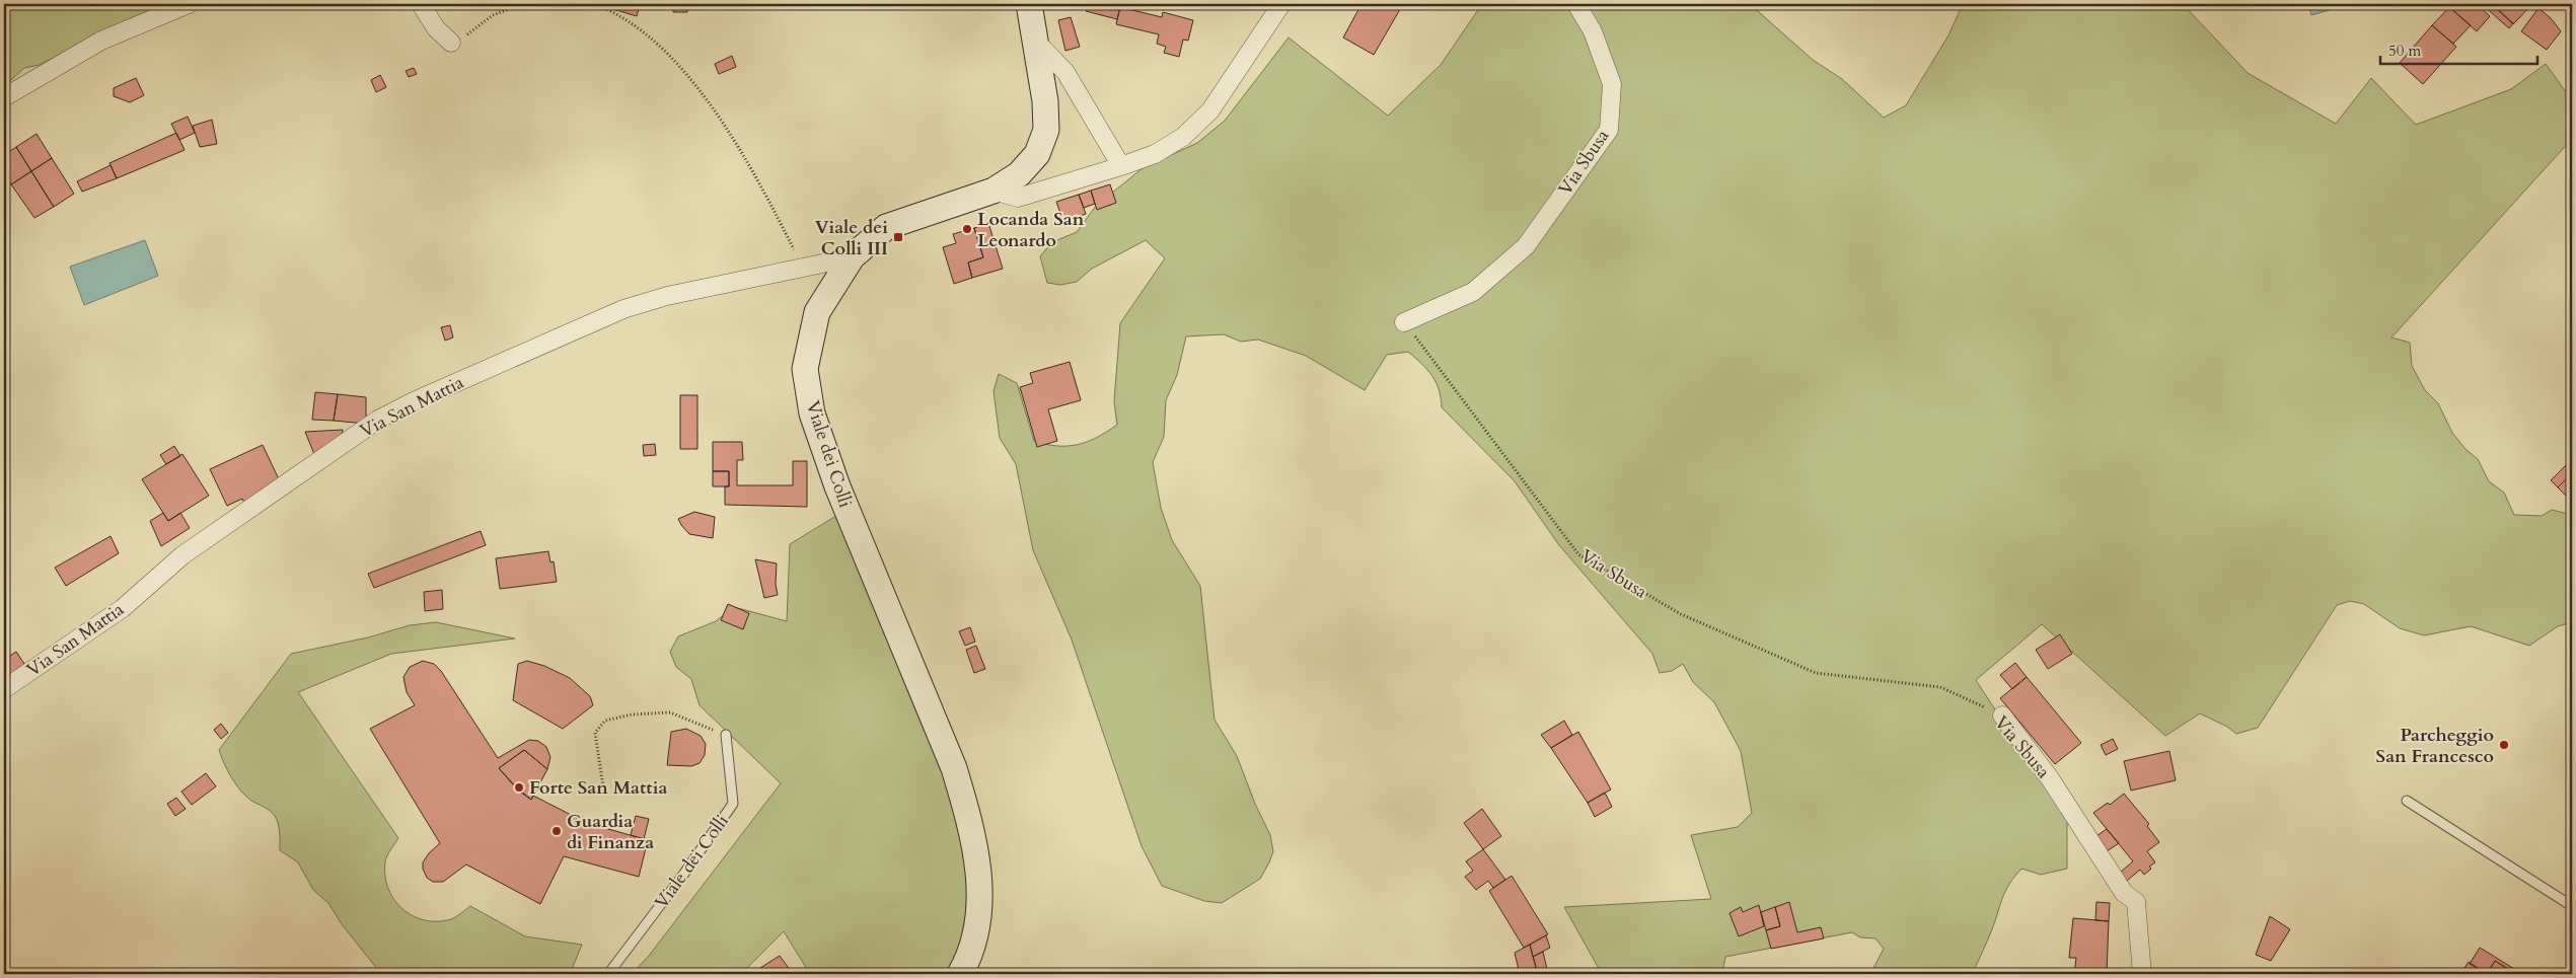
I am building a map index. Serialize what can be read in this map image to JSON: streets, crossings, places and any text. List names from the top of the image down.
{
  "streets": {
    "street": ["Via Sbusa", "Via San Mattia", "Viale dei Colli"]
  },
  "crossings": [
    ["Via San Mattia", "Viale dei Colli"]
  ],
  "places": {
    "other": [
      "Locanda San Leonardo",
      "Parcheggio San Francesco",
      "Forte San Mattia",
      "Guardia di Finanza"
    ],
    "transit": ["Viale dei Colli III"]
  },
  "scale_bar": "50 m"
}
